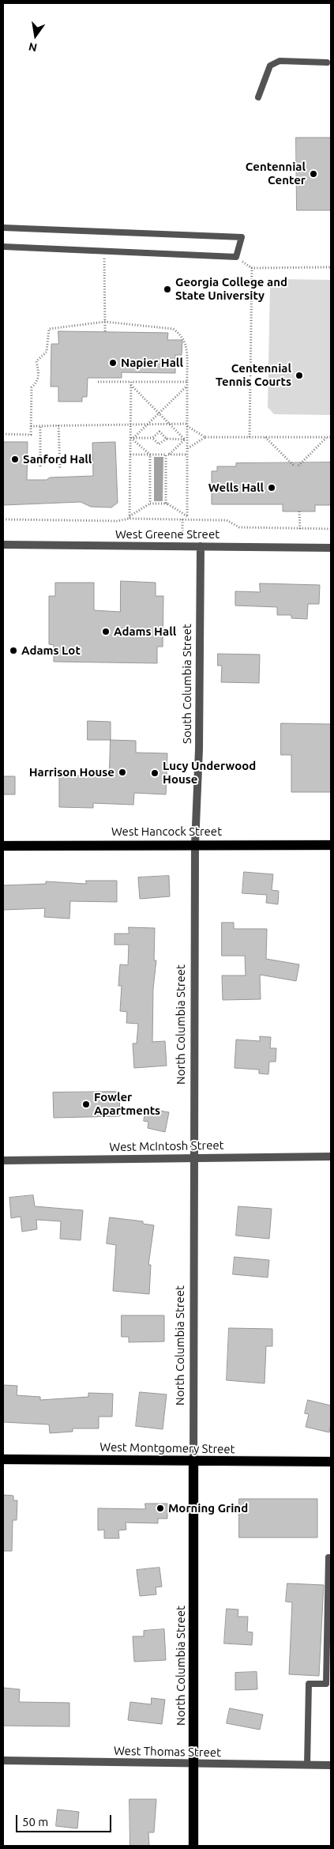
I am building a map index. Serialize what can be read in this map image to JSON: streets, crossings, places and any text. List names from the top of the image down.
{
  "streets": {
    "main road": ["West Hancock Street", "North Columbia Street", "West Montgomery Street"],
    "street": [
      "West Greene Street",
      "South Columbia Street",
      "West McIntosh Street",
      "West Thomas Street"
    ]
  },
  "crossings": [
    ["West Greene Street", "South Columbia Street"],
    ["South Columbia Street", "West Hancock Street"],
    ["South Columbia Street", "North Columbia Street"],
    ["West Hancock Street", "North Columbia Street"],
    ["North Columbia Street", "West McIntosh Street"],
    ["North Columbia Street", "West Montgomery Street"],
    ["North Columbia Street", "West Thomas Street"]
  ],
  "places": [
    "Centennial Center",
    "Georgia College and State University",
    "Napier Hall",
    "Centennial Tennis Courts",
    "Sanford Hall",
    "Wells Hall",
    "Adams Hall",
    "Adams Lot",
    "Harrison House",
    "Lucy Underwood House",
    "Fowler Apartments",
    "Morning Grind"
  ],
  "scale_bar": "50 m",
  "north": "bottom"
}
